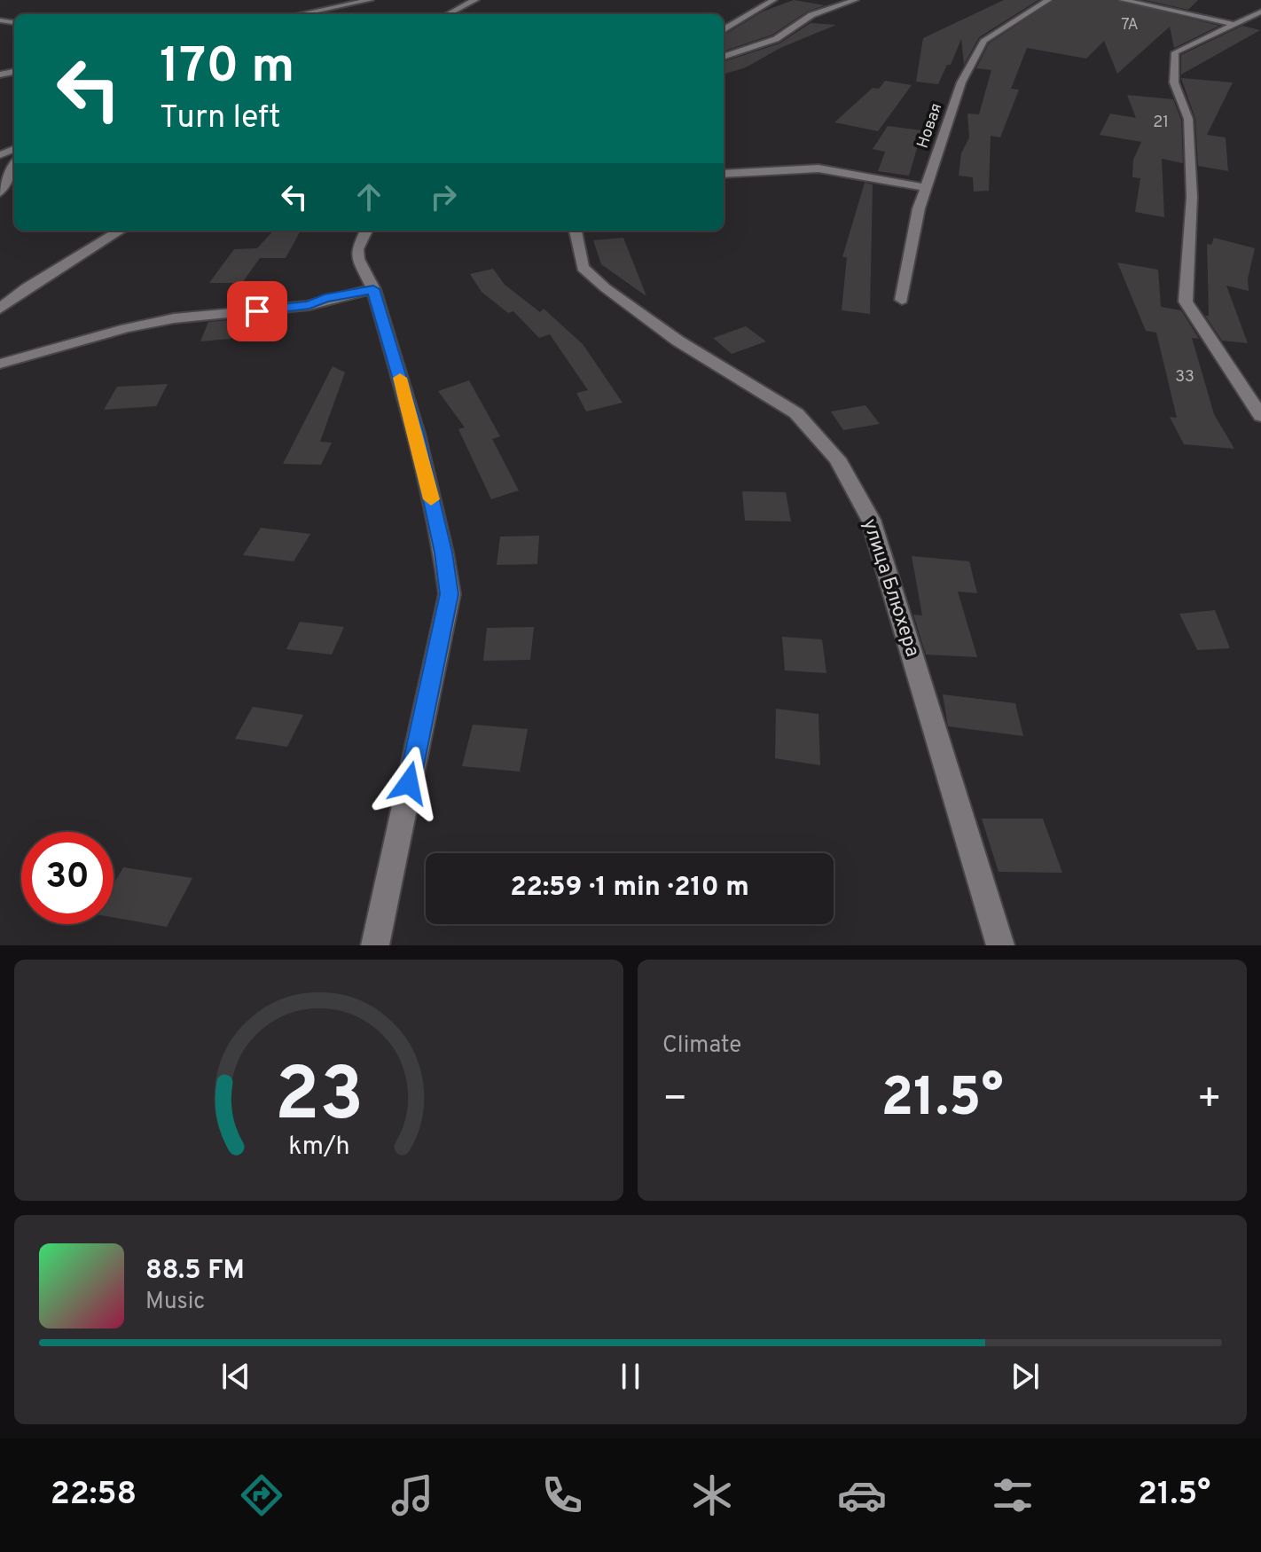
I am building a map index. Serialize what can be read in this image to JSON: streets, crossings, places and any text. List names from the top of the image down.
{
  "streets": {
    "street": ["Новая", "улица Блюхера"]
  },
  "house_numbers": ["7А", "21", "33"],
  "page": {
    "turn": ["170 m", "Turn left"],
    "limit": "30",
    "trip": "22:59 · 1 min · 210 m",
    "tile": "Climate",
    "heat": ["−", "21.5°", "+"],
    "song": ["88.5 FM", "Music"],
    "tabs": ["22:58", "21.5°"],
    "gauge": ["23", "km/h"]
  }
}
